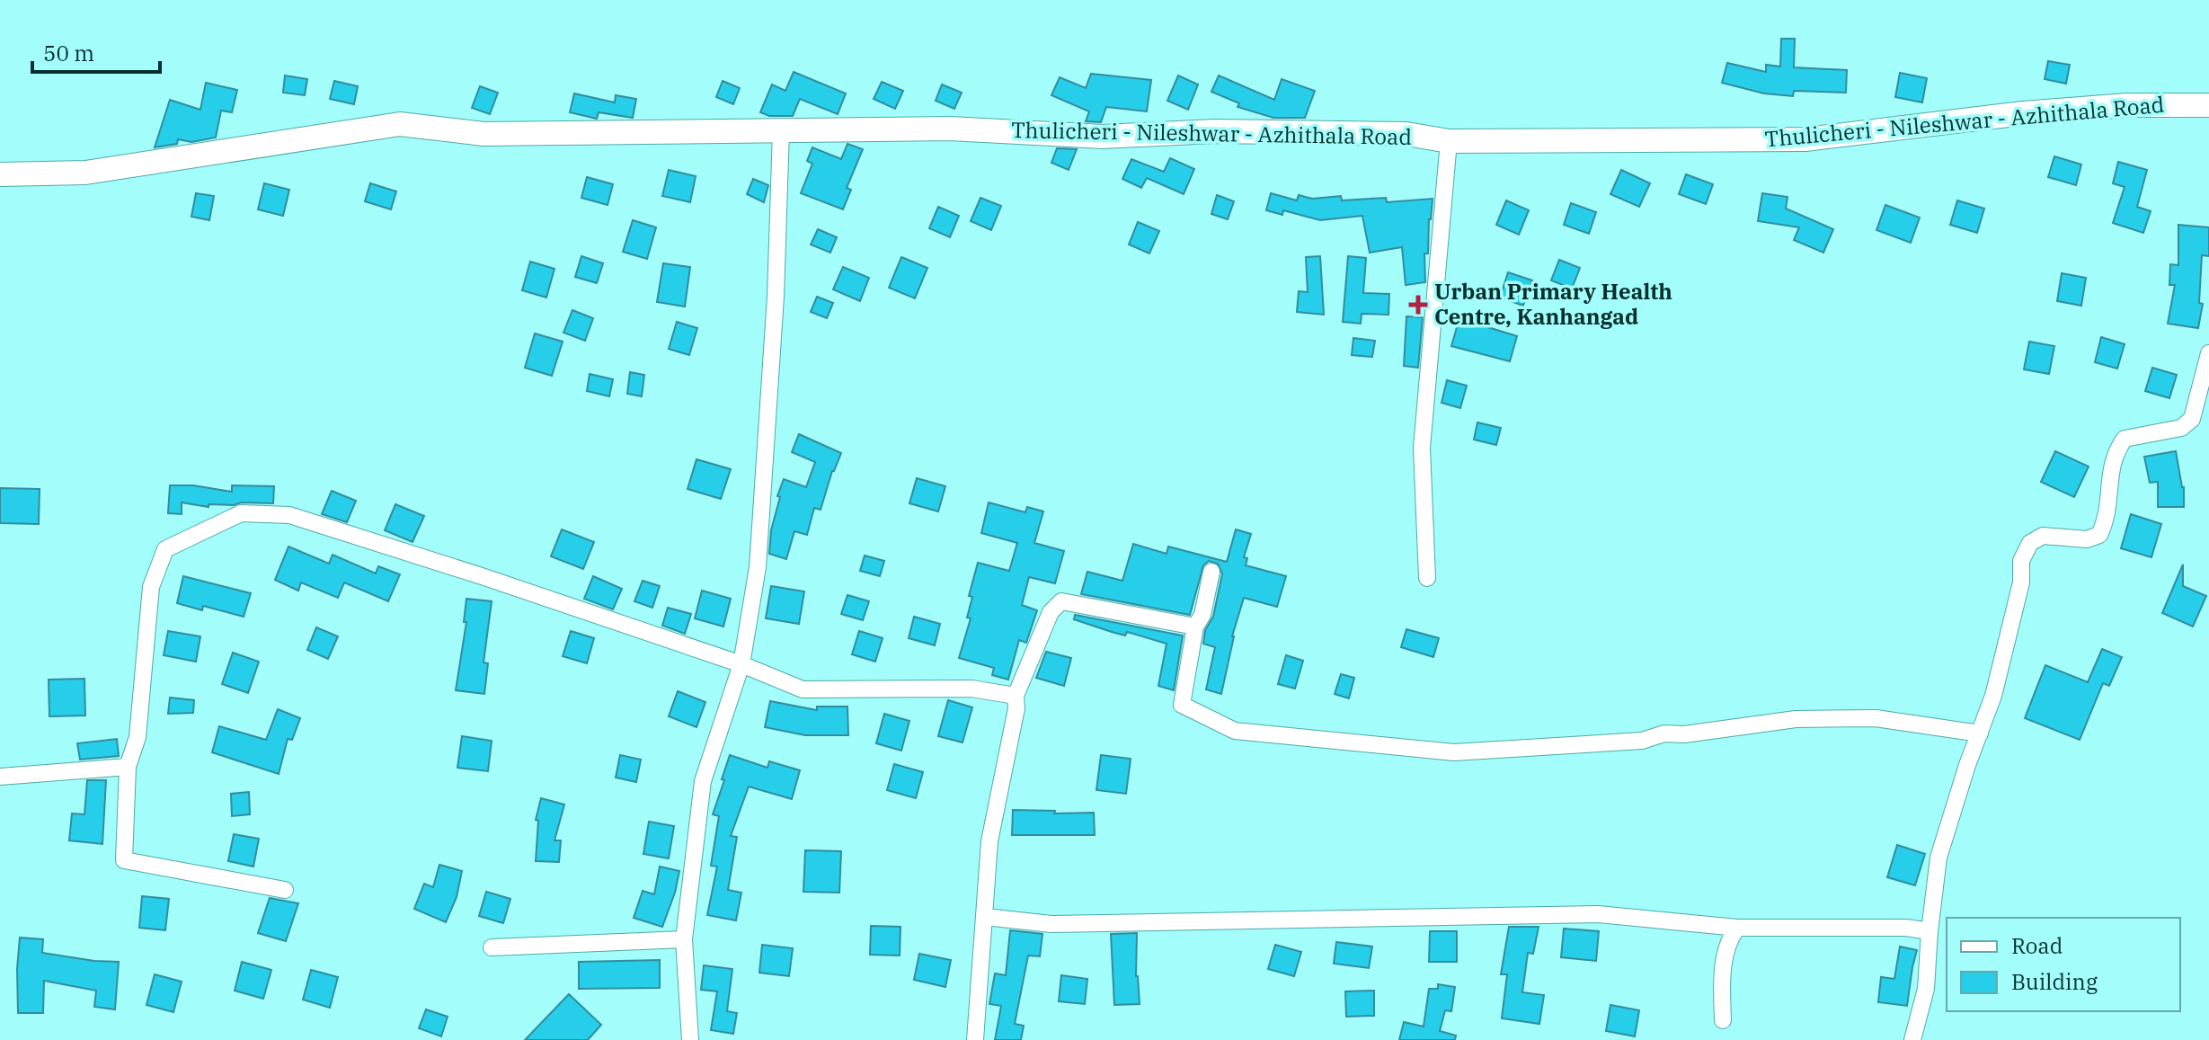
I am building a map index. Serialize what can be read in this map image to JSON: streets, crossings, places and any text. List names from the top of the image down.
{
  "streets": {
    "main road": ["Thulicheri - Nileshwar - Azhithala Road"]
  },
  "places": {
    "health": ["Urban Primary Health Centre, Kanhangad"]
  },
  "legend": ["Road", "Building"],
  "scale_bar": "50 m"
}
